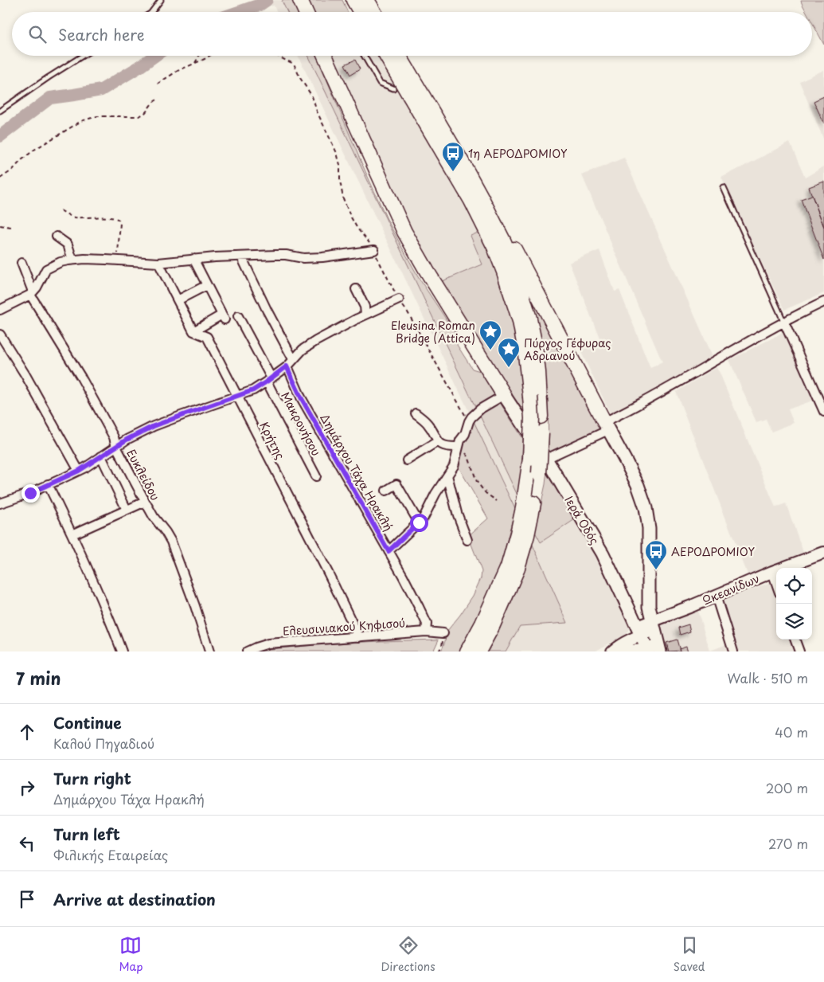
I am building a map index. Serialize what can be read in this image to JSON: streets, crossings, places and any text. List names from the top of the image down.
{
  "streets": {
    "main road": ["Ιερά Οδός"],
    "street": [
      "Μακρονήσου",
      "Κρήτης",
      "Δημάρχου Τάχα Ηρακλή",
      "Ευκλείδου",
      "Ωκεανίδων",
      "Ελευσινιακού Κηφισού"
    ]
  },
  "crossings": [
    ["Κρήτης", "Ελευσινιακού Κηφισού"],
    ["Δημάρχου Τάχα Ηρακλή", "Ελευσινιακού Κηφισού"],
    ["Ιερά Οδός", "Ωκεανίδων"]
  ],
  "places": {
    "bus stop": ["1η ΑΕΡΟΔΡΟΜΙΟΥ", "ΑΕΡΟΔΡΟΜΙΟΥ"],
    "place": ["Eleusina Roman Bridge (Attica)", "Πύργος Γέφυρας Αδριανού"]
  },
  "page": {
    "search": "Search here",
    "heading": ["7 min", "Walk · 510 m"],
    "list": [
      ["Continue", "Καλού Πηγαδιού", "40 m"],
      ["Turn right", "Δημάρχου Τάχα Ηρακλή", "200 m"],
      ["Turn left", "Φιλικής Εταιρείας", "270 m"],
      "Arrive at destination"
    ],
    "nav": ["Map", "Directions", "Saved"]
  }
}
